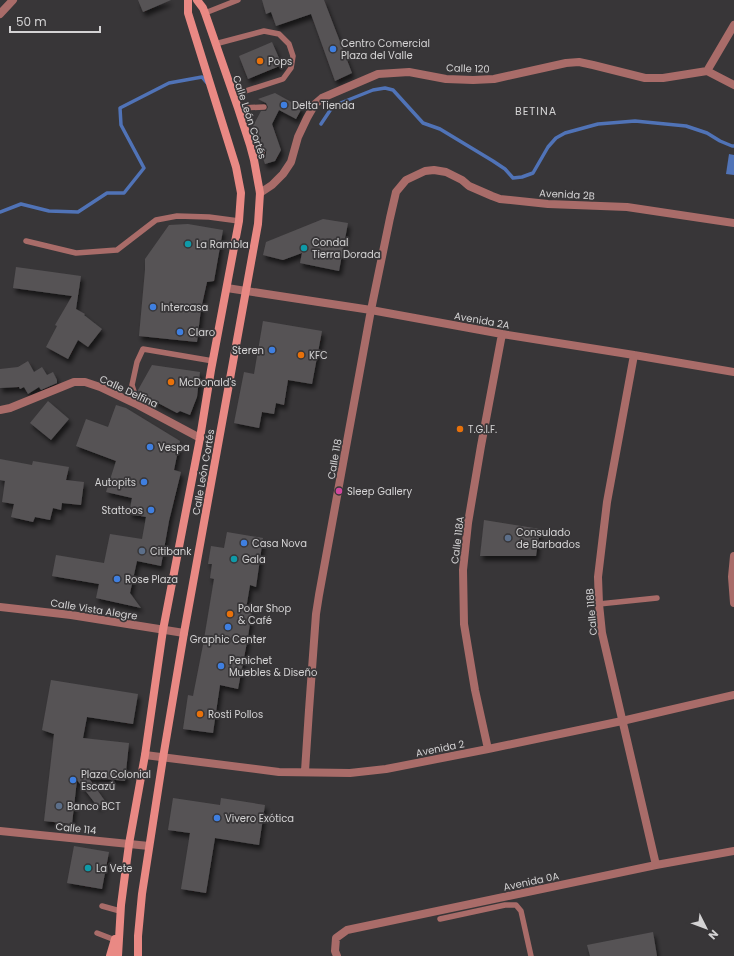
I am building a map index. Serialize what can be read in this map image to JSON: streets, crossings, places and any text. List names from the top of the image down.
{
  "streets": {
    "main road": ["Calle León Cortés"],
    "street": [
      "Calle 120",
      "Avenida 2B",
      "Avenida 2A",
      "Calle Delfina",
      "Calle 118",
      "Calle 118A",
      "Calle Vista Alegre",
      "Calle 118B",
      "Avenida 2",
      "Calle 114",
      "Avenida 0A"
    ]
  },
  "crossings": [
    ["Calle 120", "Calle León Cortés"],
    ["Calle León Cortés", "Avenida 2A"],
    ["Calle León Cortés", "Calle Delfina"],
    ["Calle León Cortés", "Calle Vista Alegre"],
    ["Calle León Cortés", "Avenida 2"],
    ["Calle León Cortés", "Calle 114"],
    ["Avenida 2B", "Calle 118"],
    ["Avenida 2A", "Calle 118"],
    ["Avenida 2A", "Calle 118A"],
    ["Avenida 2A", "Calle 118B"],
    ["Calle 118", "Avenida 2"],
    ["Calle 118A", "Avenida 2"],
    ["Calle 118B", "Avenida 2"],
    ["Calle 118B", "Avenida 0A"]
  ],
  "districts": ["BETINA"],
  "places": [
    "Centro Comercial Plaza del Valle",
    "Pops",
    "Delta Tienda",
    "La Rambla",
    "Condal Tierra Dorada",
    "Intercasa",
    "Claro",
    "Steren",
    "KFC",
    "McDonald's",
    "T.G.I.F.",
    "Vespa",
    "Autopits",
    "Sleep Gallery",
    "Stattoos",
    "Consulado de Barbados",
    "Casa Nova",
    "Citibank",
    "Gala",
    "Rose Plaza",
    "Polar Shop & Café",
    "Graphic Center",
    "Penichet Muebles & Diseño",
    "Rosti Pollos",
    "Plaza Colonial Escazú",
    "Banco BCT",
    "Vivero Exótica",
    "La Vete"
  ],
  "scale_bar": "50 m",
  "north": "bottom right"
}
